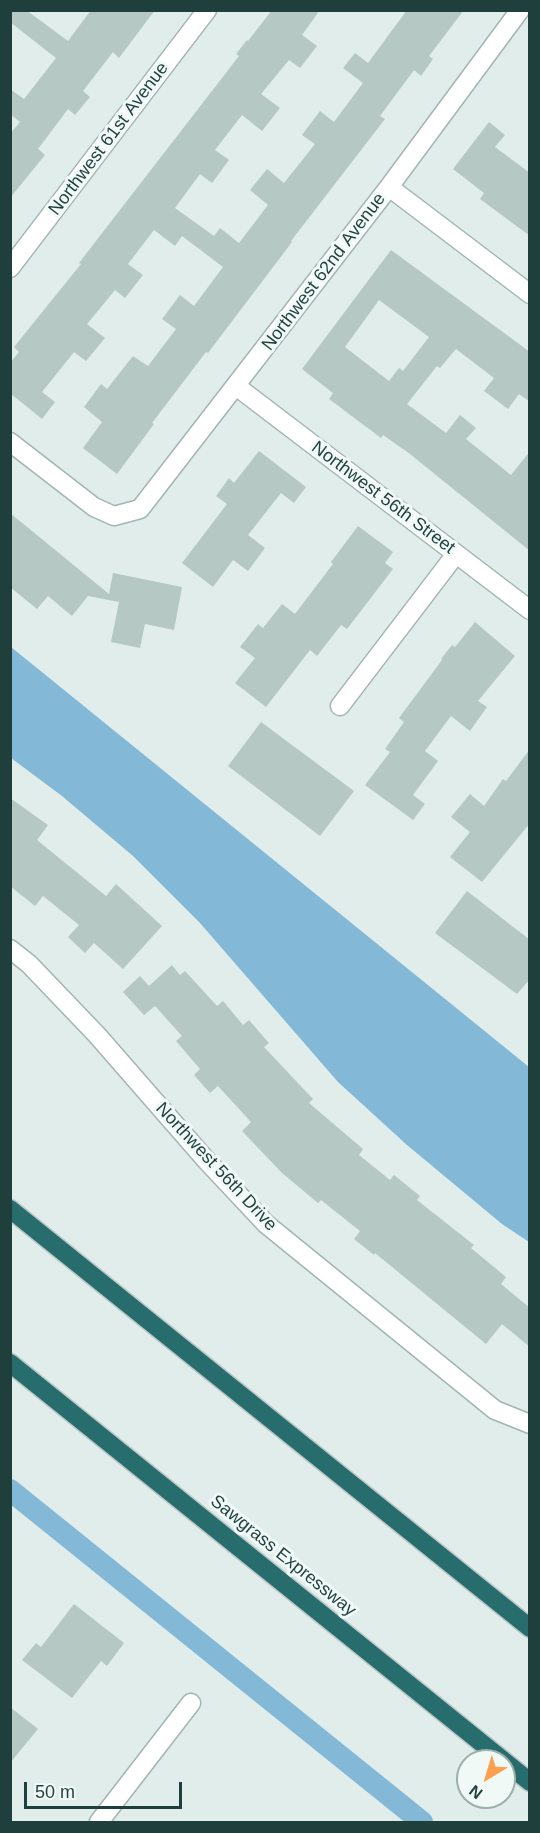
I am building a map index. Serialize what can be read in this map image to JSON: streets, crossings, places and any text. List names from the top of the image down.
{
  "streets": {
    "highway": ["Sawgrass Expressway"],
    "street": [
      "Northwest 61st Avenue",
      "Northwest 62nd Avenue",
      "Northwest 56th Street",
      "Northwest 56th Drive"
    ]
  },
  "crossings": [
    ["Northwest 62nd Avenue", "Northwest 56th Street"]
  ],
  "scale_bar": "50 m",
  "north": "bottom left"
}
